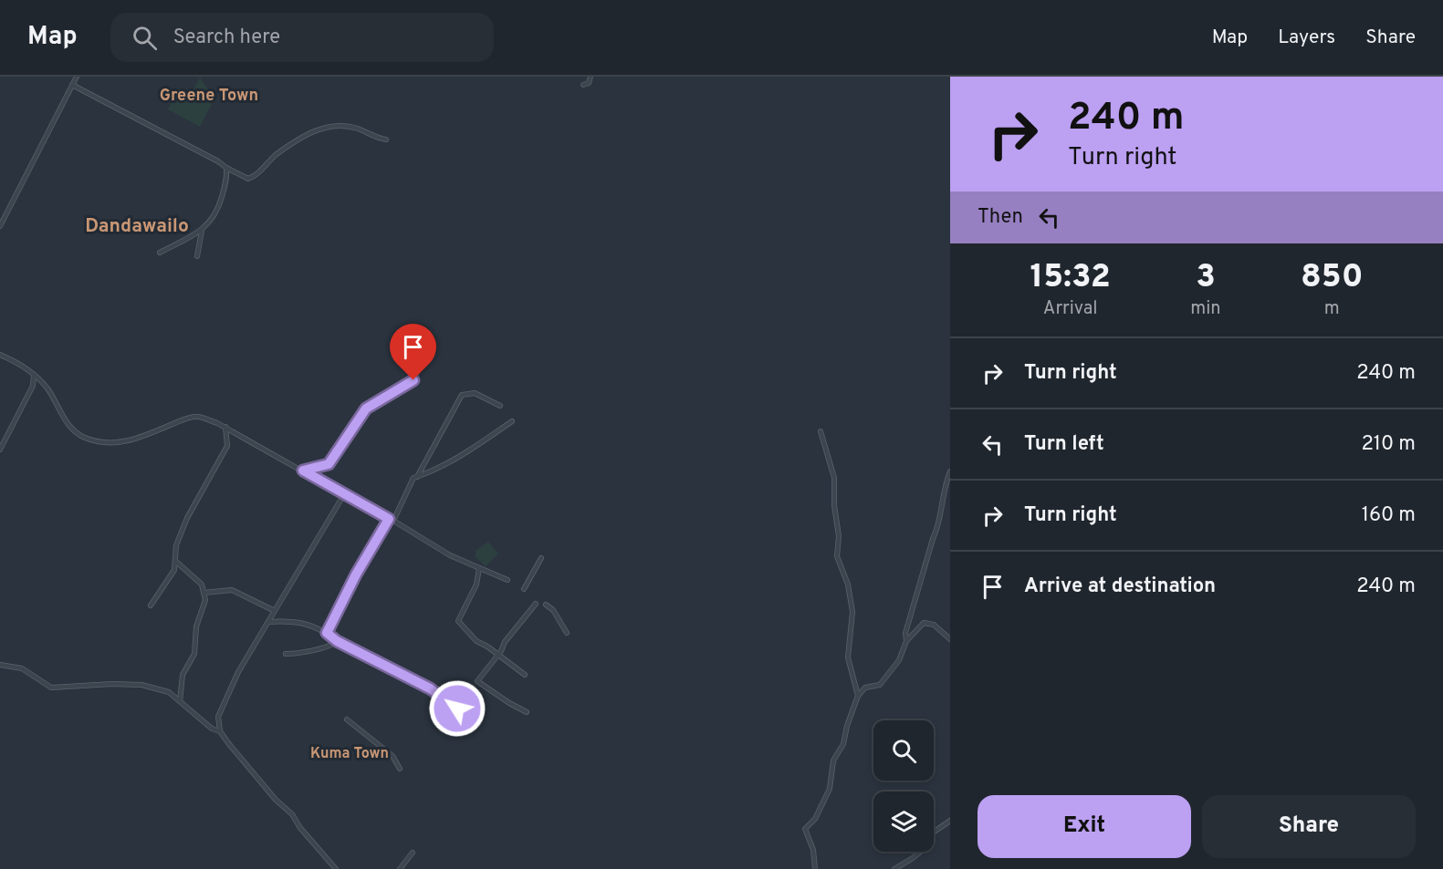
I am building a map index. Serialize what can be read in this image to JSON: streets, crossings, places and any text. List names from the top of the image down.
{
  "districts": ["Greene Town", "Dandawailo", "Kuma Town"],
  "page": {
    "header": "Map",
    "search": "Search here",
    "nav": ["Map", "Layers", "Share"],
    "turn": ["240 m", "Turn right"],
    "then": "Then",
    "eta": [
      "15:32",
      "Arrival",
      "3",
      "min",
      "850",
      "m"
    ],
    "list": [
      {
        "name": "Turn right",
        "value": "240 m"
      },
      {
        "name": "Turn left",
        "value": "210 m"
      },
      {
        "name": "Turn right",
        "value": "160 m"
      },
      {
        "name": "Arrive at destination",
        "value": "240 m"
      }
    ],
    "buttons": ["Exit", "Share"]
  }
}
